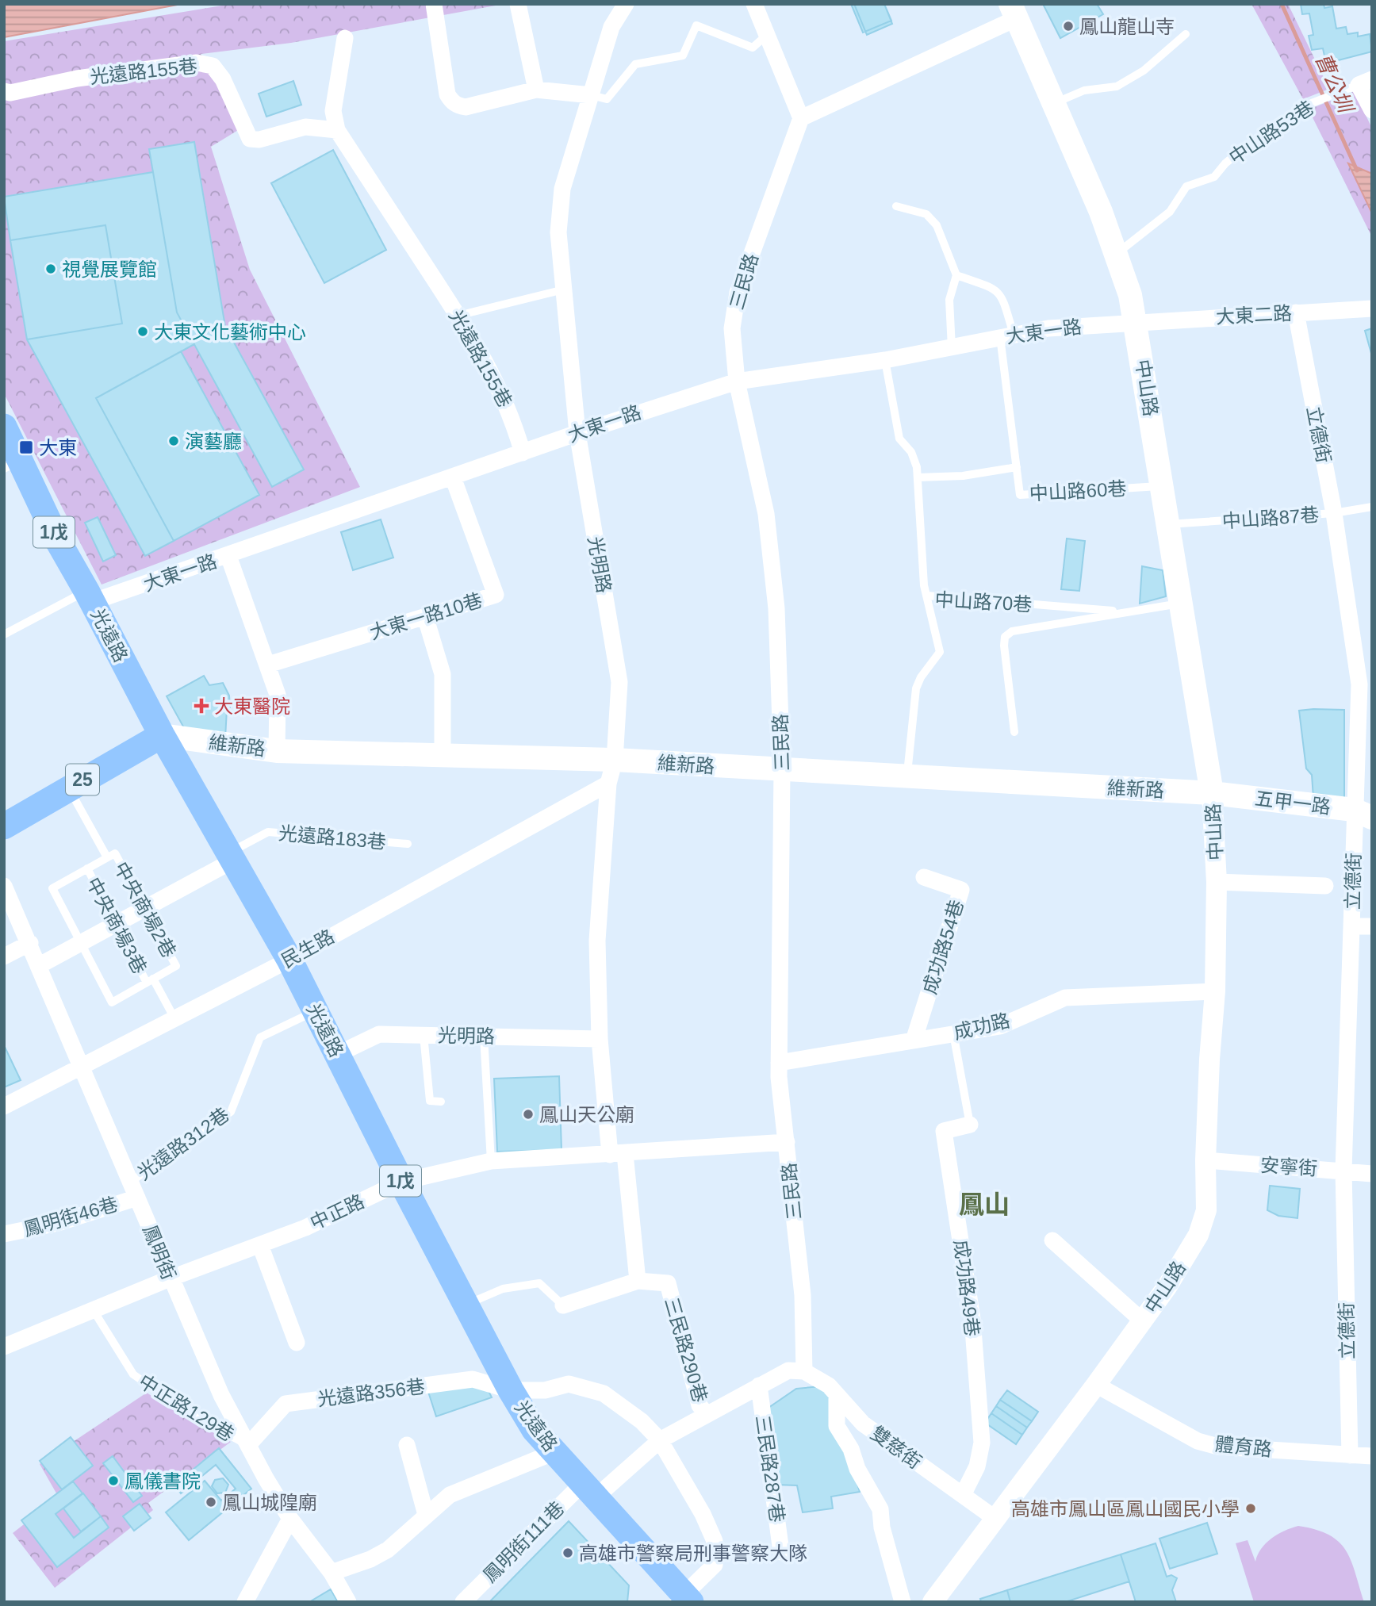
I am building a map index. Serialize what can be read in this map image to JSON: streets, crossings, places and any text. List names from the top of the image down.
{
  "streets": {
    "main road": [
      "中山路",
      "1戊",
      "光遠路",
      "維新路",
      "25",
      "五甲一路"
    ],
    "street": [
      "光遠路155巷",
      "三民路",
      "大東二路",
      "大東一路",
      "立德街",
      "光明路",
      "大東一路10巷",
      "成功路54巷",
      "民生路",
      "成功路",
      "安寧街",
      "中正路",
      "鳳明街46巷",
      "鳳明街",
      "成功路49巷",
      "三民路290巷",
      "光遠路356巷",
      "體育路",
      "雙慈街",
      "三民路287巷",
      "鳳明街111巷"
    ],
    "lane": [
      "中山路53巷",
      "中山路60巷",
      "中山路87巷",
      "中山路70巷",
      "光遠路183巷",
      "中央商場2巷",
      "中央商場3巷",
      "光遠路312巷",
      "中正路129巷"
    ]
  },
  "crossings": [
    ["光遠路155巷", "大東一路"],
    ["中山路53巷", "中山路"],
    ["三民路", "大東一路"],
    ["三民路", "維新路"],
    ["三民路", "成功路"],
    ["三民路", "中正路"],
    ["三民路", "雙慈街"],
    ["大東二路", "大東一路"],
    ["大東二路", "中山路"],
    ["大東二路", "立德街"],
    ["大東一路", "中山路"],
    ["大東一路", "中山路60巷"],
    ["大東一路", "光明路"],
    ["大東一路", "大東一路10巷"],
    ["大東一路", "光遠路"],
    ["中山路", "中山路60巷"],
    ["中山路", "中山路87巷"],
    ["中山路", "中山路70巷"],
    ["中山路", "維新路"],
    ["中山路", "五甲一路"],
    ["中山路", "成功路"],
    ["中山路", "安寧街"],
    ["中山路", "體育路"],
    ["中山路", "雙慈街"],
    ["立德街", "中山路87巷"],
    ["立德街", "五甲一路"],
    ["立德街", "安寧街"],
    ["立德街", "體育路"],
    ["光明路", "光遠路"],
    ["光明路", "維新路"],
    ["光明路", "民生路"],
    ["光明路", "中正路"],
    ["光明路", "三民路290巷"],
    ["中山路70巷", "維新路"],
    ["光遠路", "維新路"],
    ["光遠路", "25"],
    ["光遠路", "光遠路183巷"],
    ["光遠路", "民生路"],
    ["光遠路", "光遠路312巷"],
    ["光遠路", "中正路"],
    ["光遠路", "光遠路356巷"],
    ["光遠路", "鳳明街111巷"],
    ["維新路", "25"],
    ["維新路", "五甲一路"],
    ["25", "中央商場2巷"],
    ["中央商場2巷", "中央商場3巷"],
    ["中央商場3巷", "民生路"],
    ["成功路54巷", "成功路"],
    ["民生路", "鳳明街"],
    ["成功路", "成功路49巷"],
    ["光遠路312巷", "鳳明街46巷"],
    ["光遠路312巷", "鳳明街"],
    ["中正路", "鳳明街"],
    ["中正路", "中正路129巷"],
    ["鳳明街46巷", "鳳明街"],
    ["鳳明街", "光遠路356巷"],
    ["鳳明街", "中正路129巷"],
    ["成功路49巷", "雙慈街"],
    ["光遠路356巷", "中正路129巷"]
  ],
  "districts": ["鳳山"],
  "water": ["曹公圳"],
  "places": {
    "other": [
      "鳳山龍山寺",
      "視覺展覽館",
      "大東文化藝術中心",
      "演藝廳",
      "鳳山天公廟",
      "鳳儀書院",
      "鳳山城隍廟",
      "高雄市鳳山區鳳山國民小學",
      "高雄市警察局刑事警察大隊"
    ],
    "transit": ["大東"],
    "health": ["大東醫院"]
  }
}
